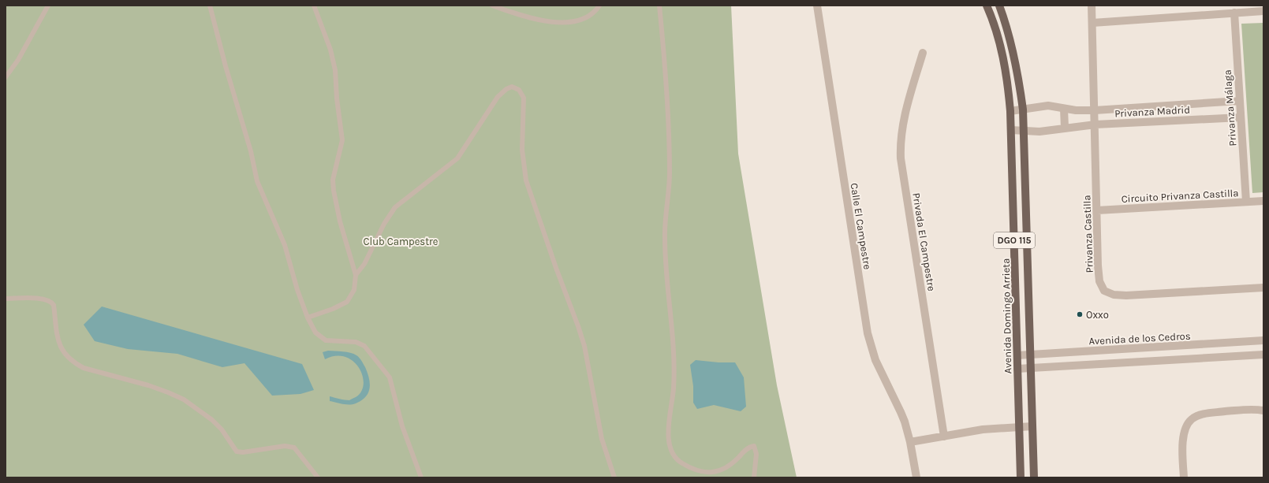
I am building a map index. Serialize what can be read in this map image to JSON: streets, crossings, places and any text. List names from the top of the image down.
{
  "streets": {
    "main road": ["DGO 115", "Avenida Domingo Arrieta"],
    "street": [
      "Privanza Málaga",
      "Privanza Madrid",
      "Circuito Privanza Castilla",
      "Calle El Campestre",
      "Privanza Castilla",
      "Privada El Campestre",
      "Avenida de los Cedros"
    ]
  },
  "crossings": [
    ["Privanza Málaga", "Privanza Madrid"],
    ["Privanza Málaga", "Circuito Privanza Castilla"],
    ["Privanza Madrid", "Privanza Castilla"],
    ["Privanza Madrid", "DGO 115"],
    ["Privanza Madrid", "Avenida Domingo Arrieta"],
    ["Circuito Privanza Castilla", "Privanza Castilla"],
    ["DGO 115", "Avenida de los Cedros"],
    ["Avenida Domingo Arrieta", "Avenida de los Cedros"]
  ],
  "parks": ["Club Campestre"],
  "places": ["Oxxo"]
}
